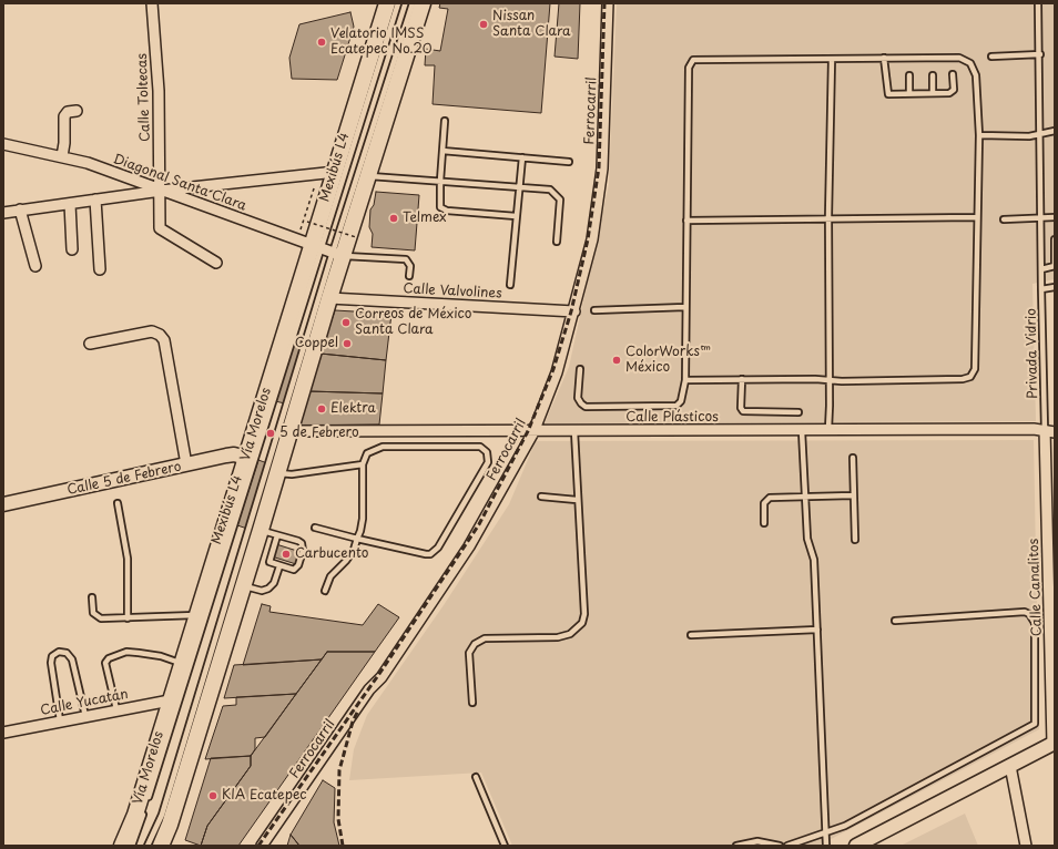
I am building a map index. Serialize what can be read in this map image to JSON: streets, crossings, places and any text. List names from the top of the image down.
{
  "streets": {
    "main road": ["Vía Morelos"],
    "street": [
      "Calle Toltecas",
      "Ferrocarril",
      "Diagonal Santa Clara",
      "Calle Valvolines",
      "Calle Plásticos",
      "Calle 5 de Febrero",
      "Calle Canalitos",
      "Calle Yucatán"
    ],
    "lane": ["Mexibús L4", "Privada Vidrio"]
  },
  "crossings": [
    ["Calle Toltecas", "Diagonal Santa Clara"],
    ["Ferrocarril", "Calle Valvolines"],
    ["Ferrocarril", "Calle Plásticos"],
    ["Mexibús L4", "Diagonal Santa Clara"],
    ["Mexibús L4", "Vía Morelos"],
    ["Diagonal Santa Clara", "Vía Morelos"],
    ["Privada Vidrio", "Calle Plásticos"],
    ["Privada Vidrio", "Calle Canalitos"],
    ["Calle Plásticos", "Calle Canalitos"],
    ["Vía Morelos", "Calle 5 de Febrero"],
    ["Vía Morelos", "Calle Yucatán"]
  ],
  "places": [
    "Nissan Santa Clara",
    "Velatorio IMSS Ecatepec No.20",
    "Telmex",
    "Correos de México Santa Clara",
    "Coppel",
    "ColorWorks™ México",
    "Elektra",
    "5 de Febrero",
    "Carbucento",
    "KIA Ecatepec"
  ]
}
